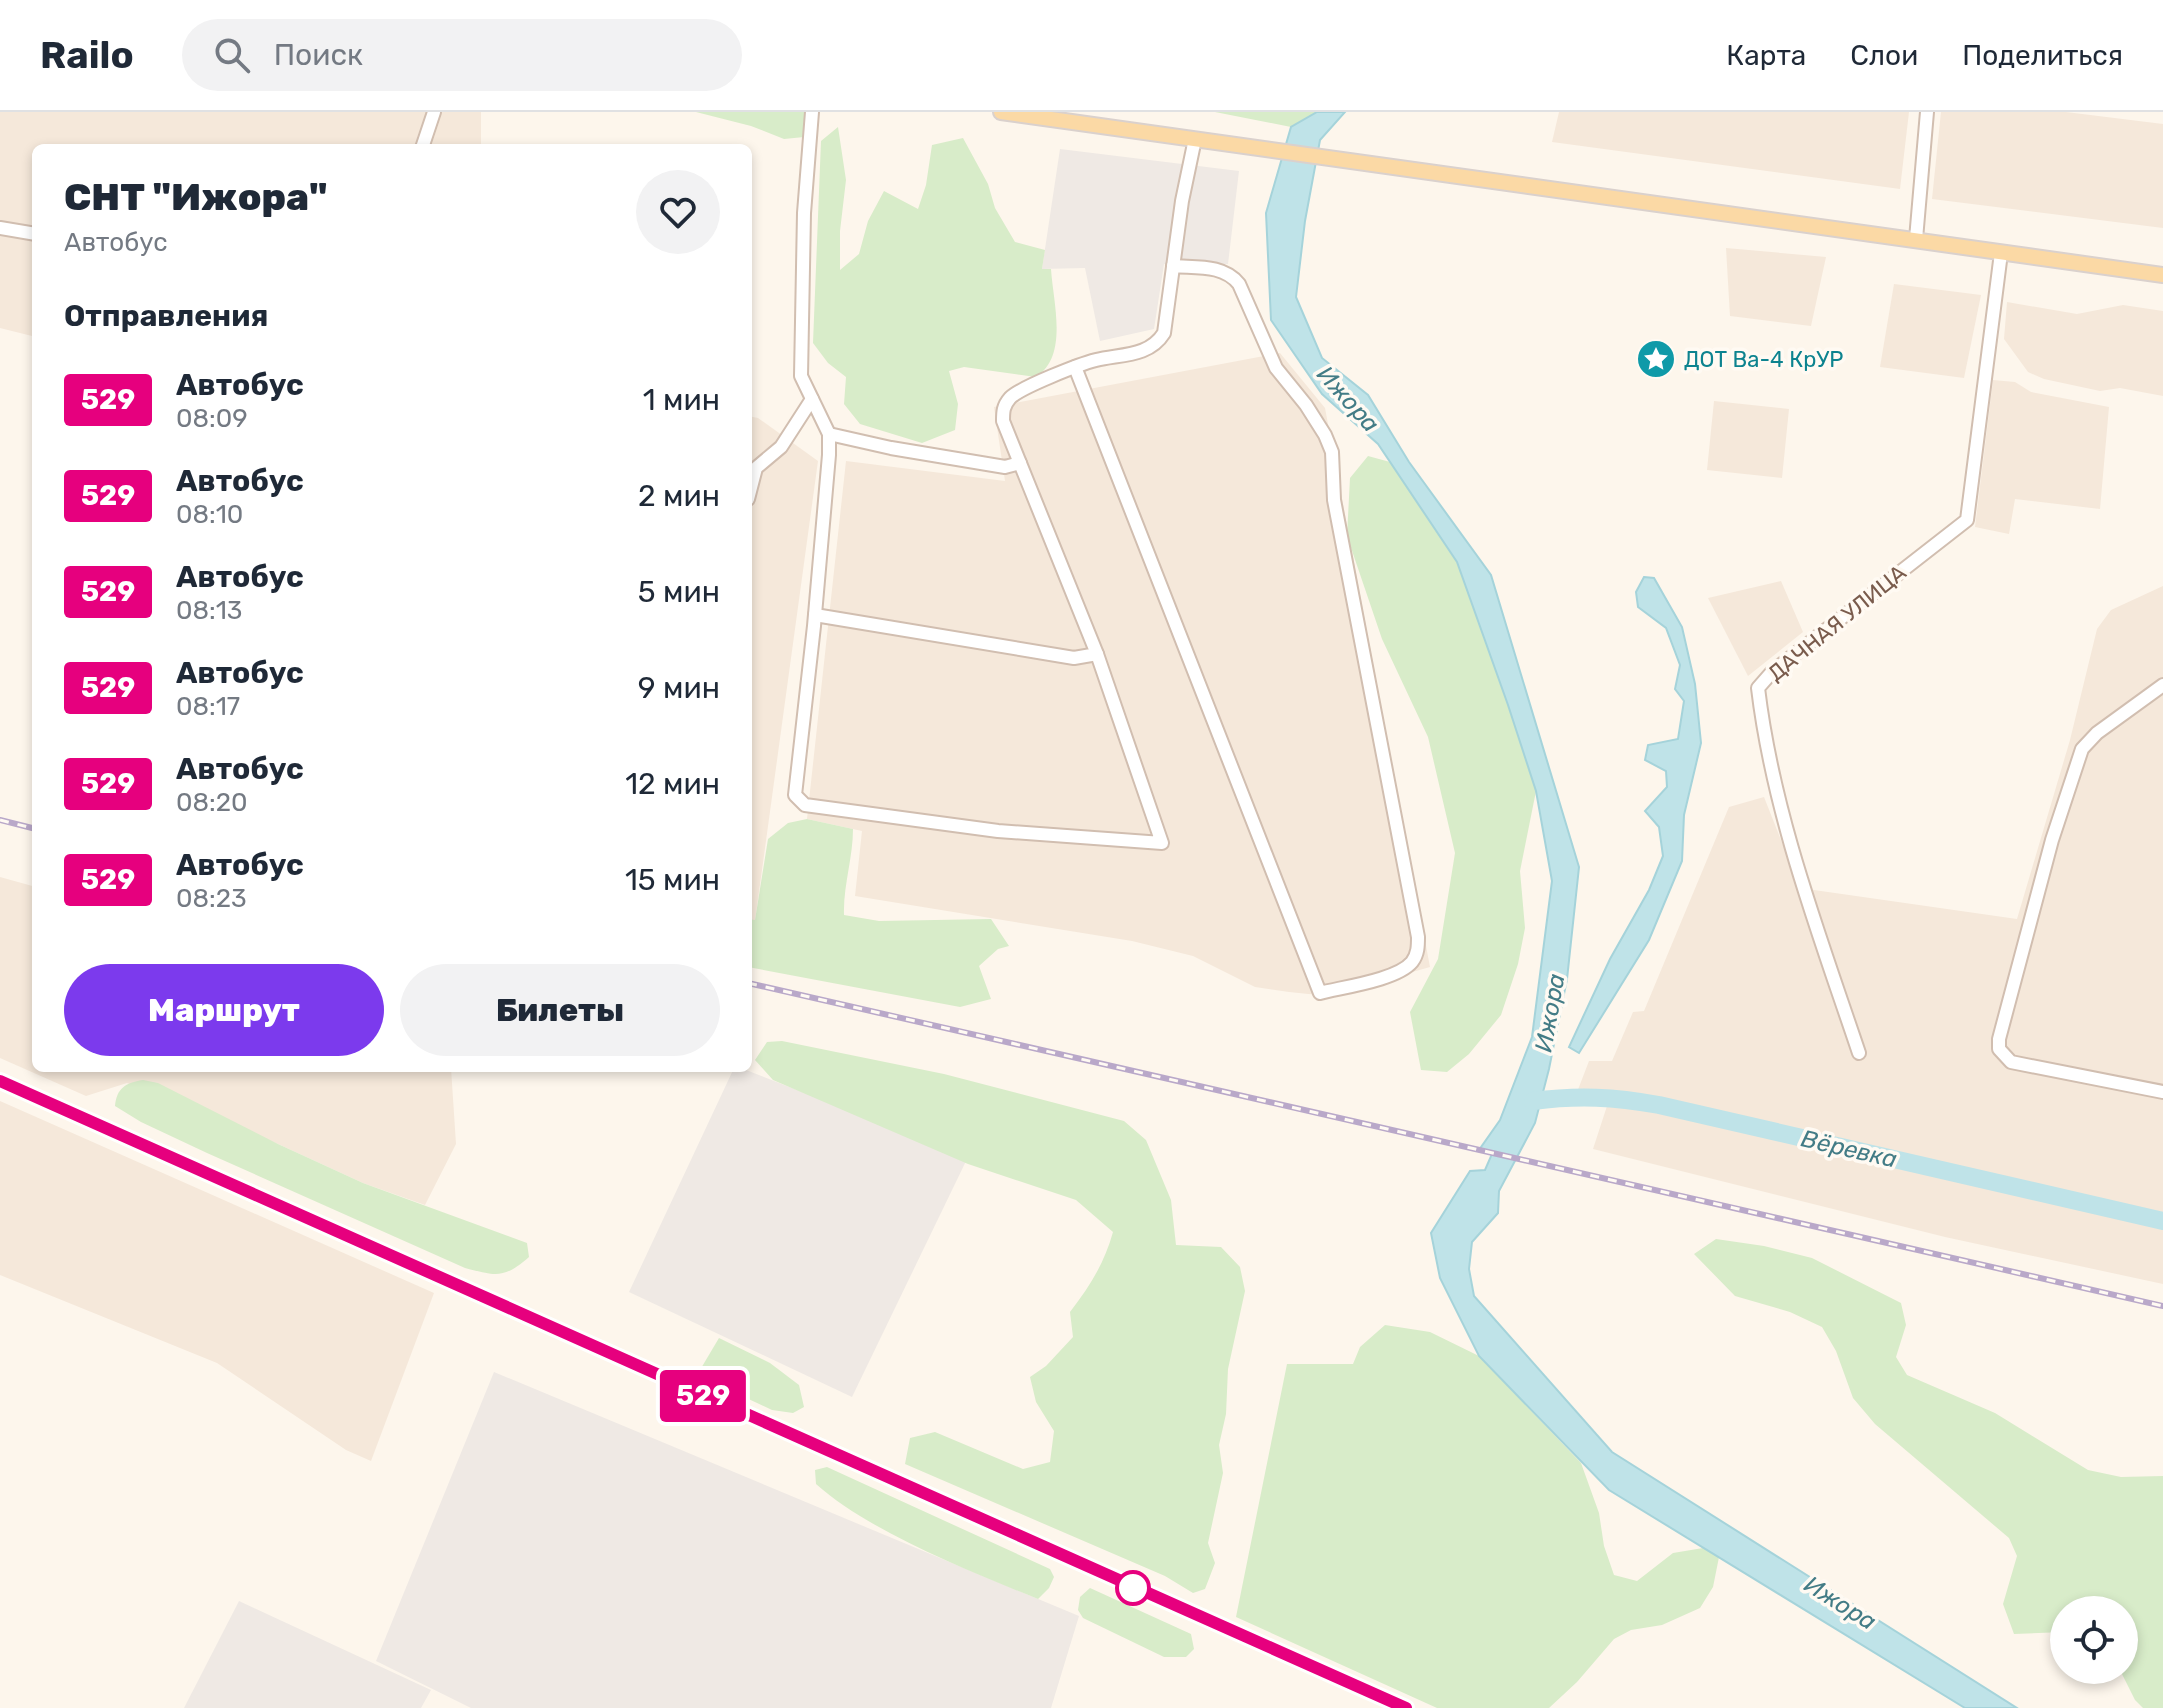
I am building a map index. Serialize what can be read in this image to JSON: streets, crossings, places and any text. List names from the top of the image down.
{
  "streets": {
    "street": ["ДАЧНАЯ УЛИЦА"]
  },
  "water": ["Ижора", "Вёревка"],
  "places": {
    "place": ["ДОТ Ва-4 КрУР"]
  },
  "lines": ["bus line 529"],
  "page": {
    "header": "Railo",
    "search": "Поиск",
    "nav": ["Карта", "Слои", "Поделиться"],
    "on_map": "529",
    "heading": [
      ["СНТ \"Ижора\"", "Автобус"],
      "Отправления"
    ],
    "list": [
      {
        "mark": "529",
        "name": "Автобус",
        "note": "08:09",
        "value": "1 мин"
      },
      {
        "mark": "529",
        "name": "Автобус",
        "note": "08:10",
        "value": "2 мин"
      },
      {
        "mark": "529",
        "name": "Автобус",
        "note": "08:13",
        "value": "5 мин"
      },
      {
        "mark": "529",
        "name": "Автобус",
        "note": "08:17",
        "value": "9 мин"
      },
      {
        "mark": "529",
        "name": "Автобус",
        "note": "08:20",
        "value": "12 мин"
      },
      {
        "mark": "529",
        "name": "Автобус",
        "note": "08:23",
        "value": "15 мин"
      }
    ],
    "buttons": ["Маршрут", "Билеты"]
  }
}
